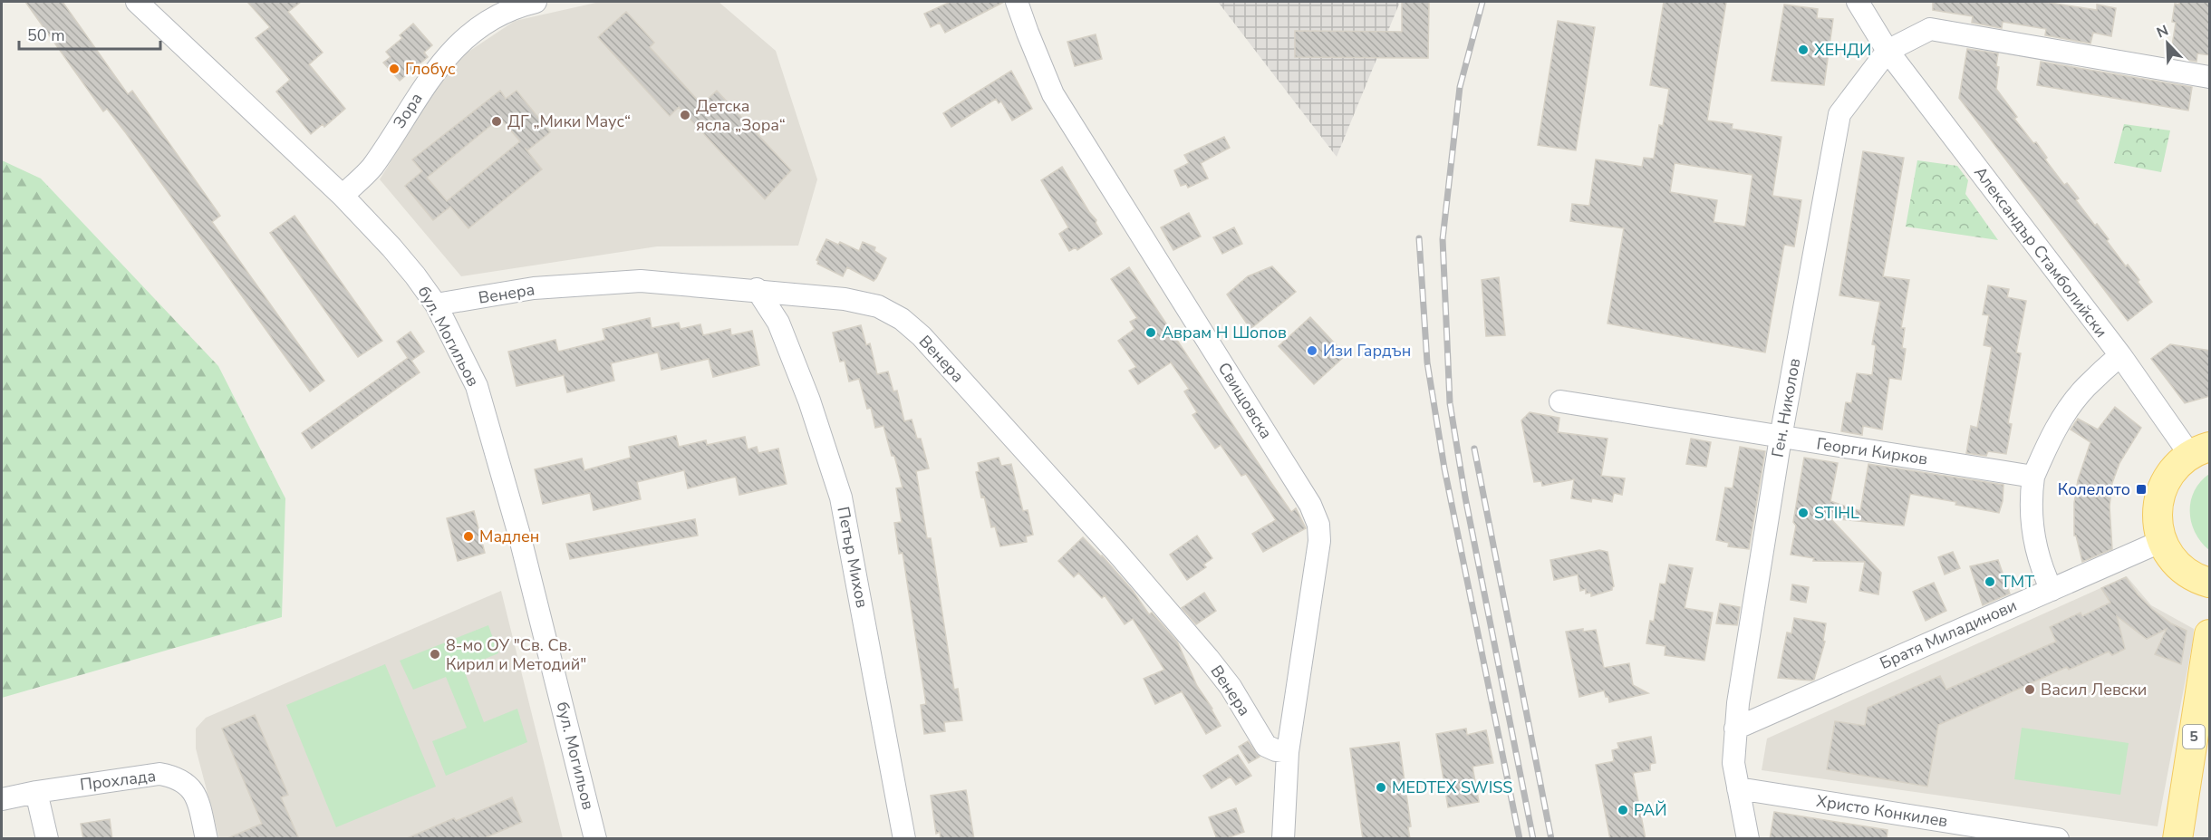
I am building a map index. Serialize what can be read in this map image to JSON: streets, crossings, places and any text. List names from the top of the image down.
{
  "streets": {
    "main road": ["5"],
    "street": [
      "Зора",
      "Александър Стамболийски",
      "Венера",
      "бул. Могильов",
      "Свищовска",
      "Ген. Николов",
      "Георги Кирков",
      "Петър Михов",
      "Братя Миладинови",
      "Прохлада",
      "Христо Конкилев"
    ]
  },
  "crossings": [
    ["Зора", "бул. Могильов"],
    ["Александър Стамболийски", "Ген. Николов"],
    ["Венера", "бул. Могильов"],
    ["Венера", "Свищовска"],
    ["Венера", "Петър Михов"],
    ["Ген. Николов", "Георги Кирков"],
    ["Ген. Николов", "Братя Миладинови"],
    ["Ген. Николов", "Христо Конкилев"]
  ],
  "places": {
    "other": [
      "ХЕНДИ",
      "Глобус",
      "Детска ясла „Зора“",
      "ДГ „Мики Маус“",
      "Аврам Н Шопов",
      "Изи Гардън",
      "STIHL",
      "Мадлен",
      "TMT",
      "8-мо ОУ \"Св. Св. Кирил и Методий\"",
      "Васил Левски",
      "MEDTEX SWISS",
      "РАЙ"
    ],
    "transit": ["Колелото"]
  },
  "scale_bar": "50 m",
  "north": "top left"
}
